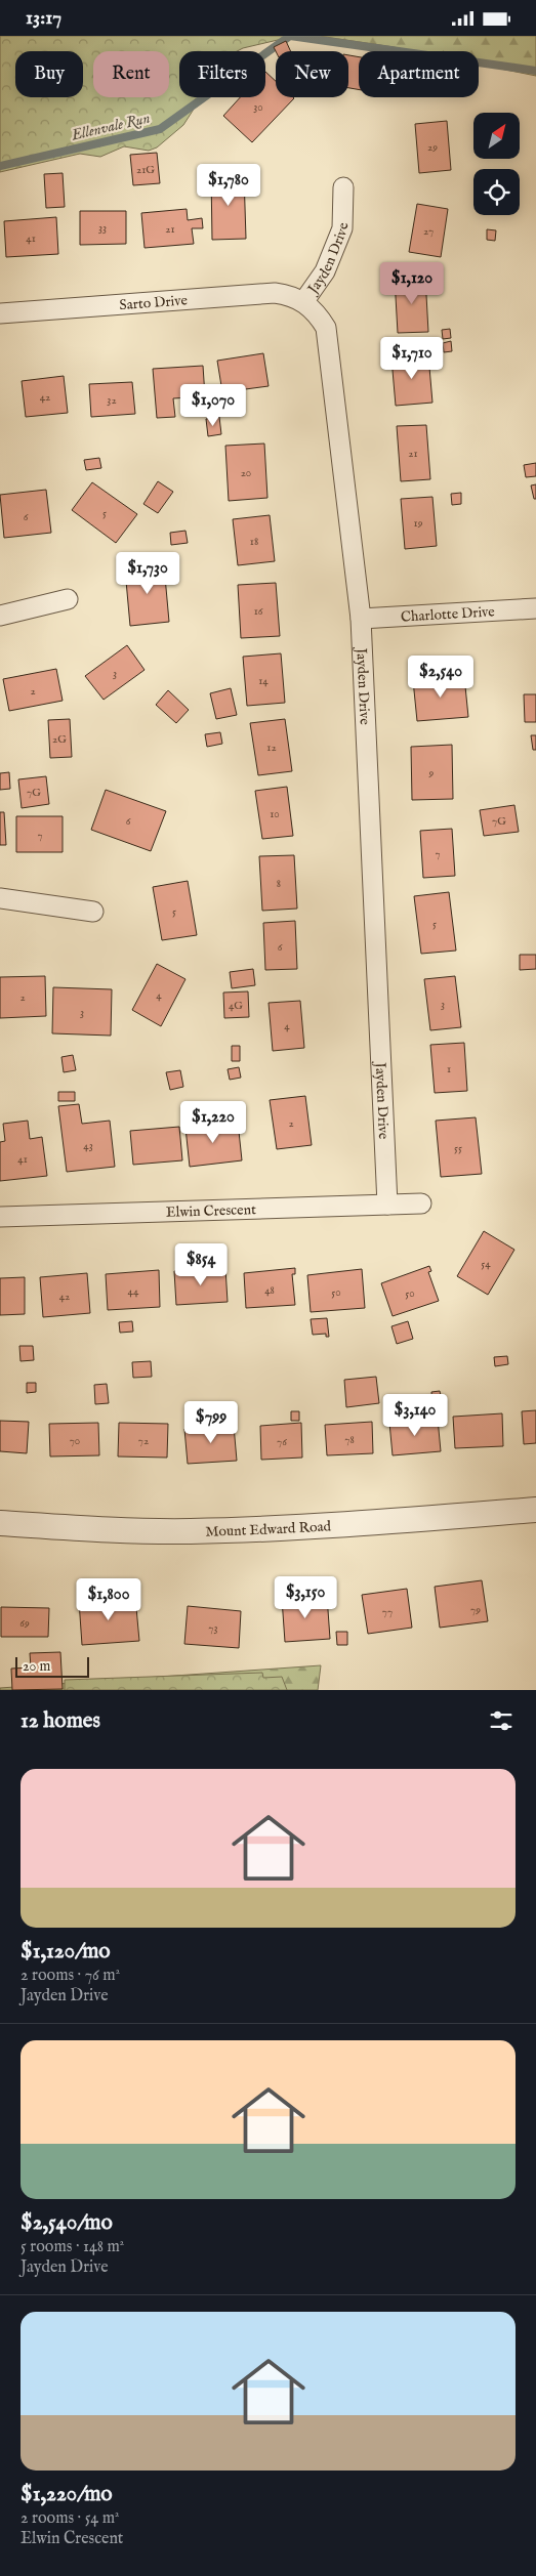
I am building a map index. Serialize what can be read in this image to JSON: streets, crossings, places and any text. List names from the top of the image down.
{
  "streets": {
    "street": [
      "Jayden Drive",
      "Sarto Drive",
      "Charlotte Drive",
      "Elwin Crescent",
      "Mount Edward Road"
    ]
  },
  "crossings": [
    ["Jayden Drive", "Sarto Drive"],
    ["Jayden Drive", "Charlotte Drive"],
    ["Jayden Drive", "Elwin Crescent"]
  ],
  "water": ["Ellenvale Run"],
  "house_numbers": [
    "30",
    "29",
    "21G",
    "33",
    "21",
    "27",
    "41",
    "42",
    "32",
    "21",
    "20",
    "5",
    "6",
    "19",
    "18",
    "16",
    "3",
    "14",
    "2",
    "2G",
    "12",
    "9",
    "7G",
    "10",
    "6",
    "7G",
    "7",
    "7",
    "8",
    "5",
    "5",
    "6",
    "4",
    "2",
    "3",
    "4G",
    "3",
    "4",
    "1",
    "2",
    "43",
    "55",
    "41",
    "54",
    "48",
    "44",
    "50",
    "50",
    "42",
    "78",
    "70",
    "72",
    "76",
    "79",
    "77",
    "69",
    "73"
  ],
  "scale_bar": "20 m",
  "north": "top right",
  "page": {
    "status": "13:17",
    "chip": [
      "Buy",
      "Rent",
      "Filters",
      "New",
      "Apartment"
    ],
    "price": [
      "$1,780",
      "$1,120",
      "$1,710",
      "$1,070",
      "$1,730",
      "$2,540",
      "$1,220",
      "$854",
      "$3,140",
      "$799",
      "$3,150",
      "$1,800"
    ],
    "scale": "20 m",
    "heading": "12 homes",
    "list": [
      {
        "name": "$1,120/mo",
        "note": "2 rooms · 76 m² · Jayden Drive"
      },
      {
        "name": "$2,540/mo",
        "note": "5 rooms · 148 m² · Jayden Drive"
      },
      {
        "name": "$1,220/mo",
        "note": "2 rooms · 54 m² · Elwin Crescent"
      }
    ]
  }
}
